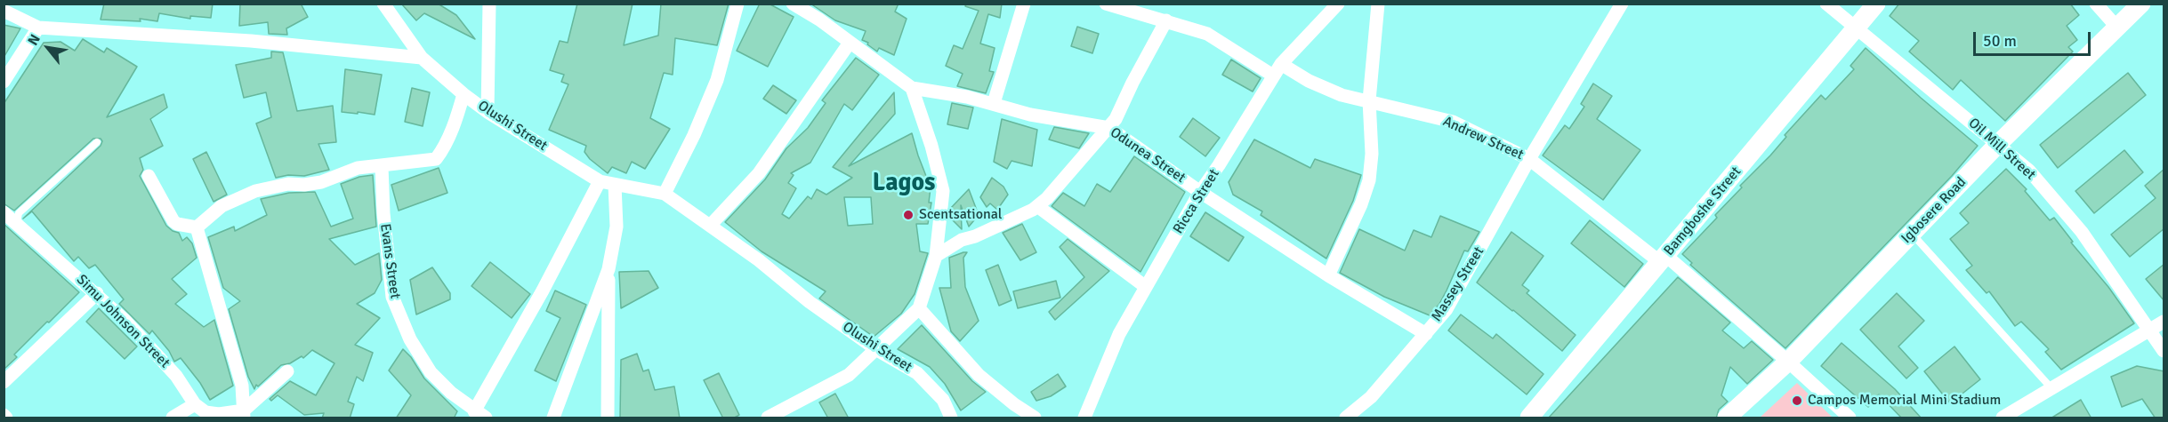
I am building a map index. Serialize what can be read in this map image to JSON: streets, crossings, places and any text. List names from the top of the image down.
{
  "streets": {
    "main road": ["Igbosere Road", "Bamgboshe Street"],
    "street": [
      "Olushi Street",
      "Andrew Street",
      "Oil Mill Street",
      "Odunea Street",
      "Ricca Street",
      "Evans Street",
      "Massey Street",
      "Simu Johnson Street"
    ]
  },
  "crossings": [
    ["Andrew Street", "Ricca Street"],
    ["Andrew Street", "Igbosere Road"],
    ["Andrew Street", "Bamgboshe Street"],
    ["Andrew Street", "Massey Street"],
    ["Oil Mill Street", "Igbosere Road"],
    ["Oil Mill Street", "Bamgboshe Street"],
    ["Odunea Street", "Ricca Street"],
    ["Odunea Street", "Massey Street"]
  ],
  "districts": ["Lagos"],
  "places": ["Scentsational", "Campos Memorial Mini Stadium"],
  "scale_bar": "50 m",
  "north": "top left"
}
